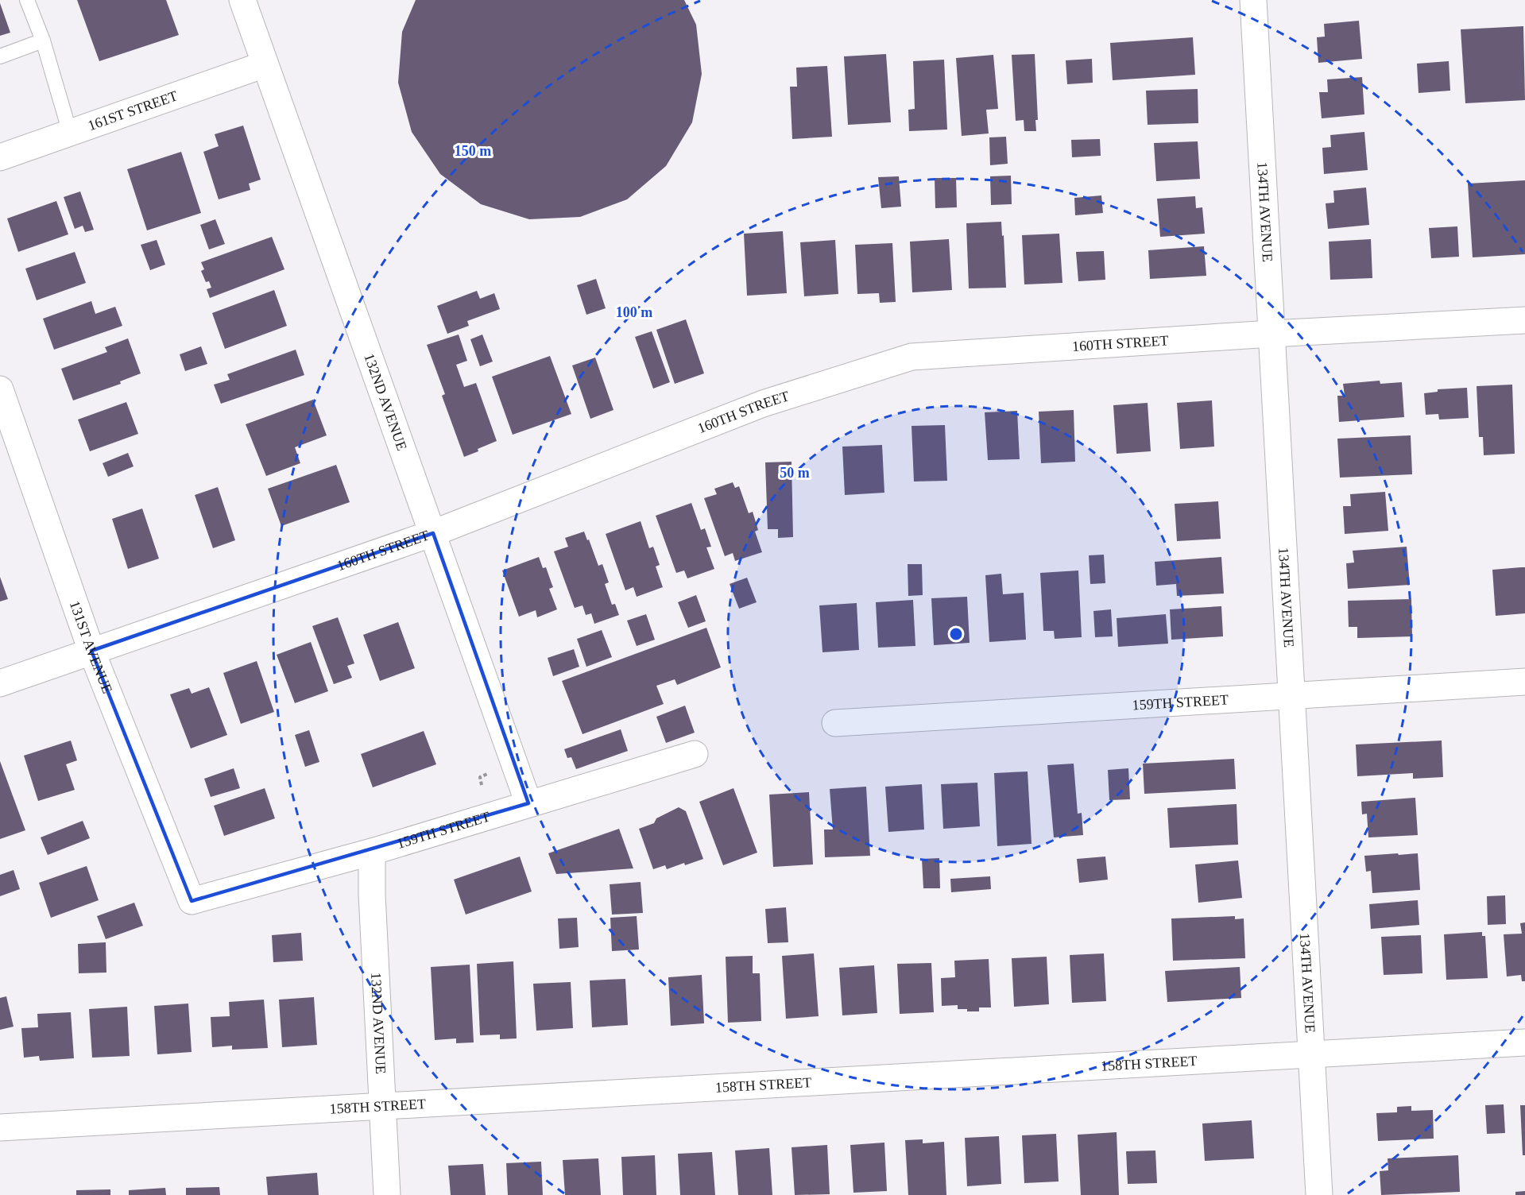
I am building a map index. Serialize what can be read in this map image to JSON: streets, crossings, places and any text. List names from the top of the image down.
{
  "streets": {
    "street": [
      "161ST STREET",
      "134TH AVENUE",
      "160TH STREET",
      "132ND AVENUE",
      "131ST AVENUE",
      "159TH STREET",
      "158TH STREET"
    ]
  },
  "crossings": [
    ["161ST STREET", "132ND AVENUE"],
    ["134TH AVENUE", "160TH STREET"],
    ["134TH AVENUE", "159TH STREET"],
    ["134TH AVENUE", "158TH STREET"],
    ["160TH STREET", "132ND AVENUE"],
    ["160TH STREET", "131ST AVENUE"],
    ["132ND AVENUE", "159TH STREET"],
    ["132ND AVENUE", "158TH STREET"],
    ["131ST AVENUE", "159TH STREET"]
  ],
  "rings": ["150 m", "100 m", "50 m"]
}
